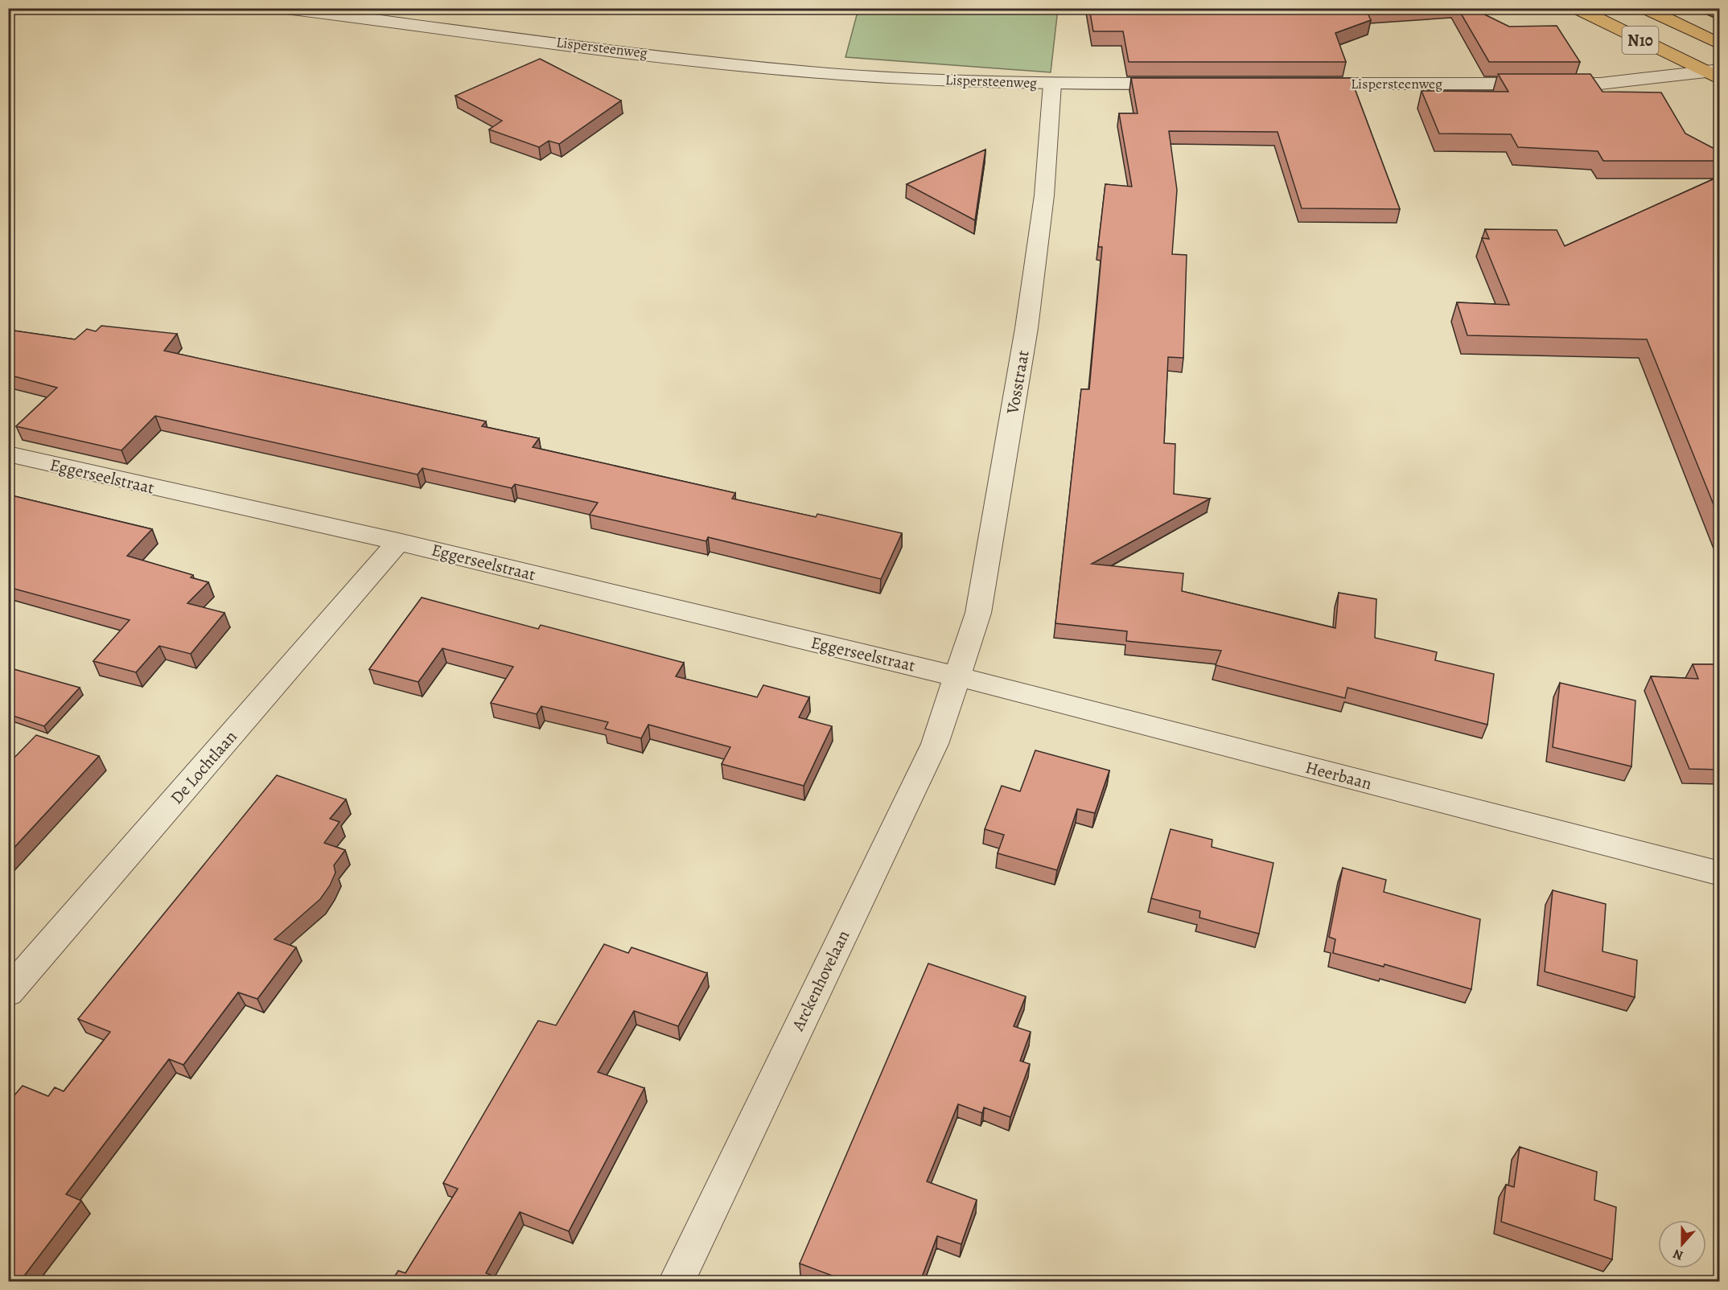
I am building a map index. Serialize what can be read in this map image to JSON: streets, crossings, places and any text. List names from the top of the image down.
{
  "streets": {
    "main road": ["N10"],
    "street": [
      "Lispersteenweg",
      "Vosstraat",
      "Eggerseelstraat",
      "De Lochtlaan",
      "Heerbaan",
      "Arckenhovelaan"
    ]
  },
  "crossings": [
    ["N10", "Lispersteenweg"],
    ["Lispersteenweg", "Vosstraat"],
    ["Vosstraat", "Eggerseelstraat"],
    ["Vosstraat", "Heerbaan"],
    ["Vosstraat", "Arckenhovelaan"],
    ["Eggerseelstraat", "De Lochtlaan"],
    ["Eggerseelstraat", "Heerbaan"],
    ["Eggerseelstraat", "Arckenhovelaan"],
    ["Heerbaan", "Arckenhovelaan"]
  ],
  "north": "bottom"
}
